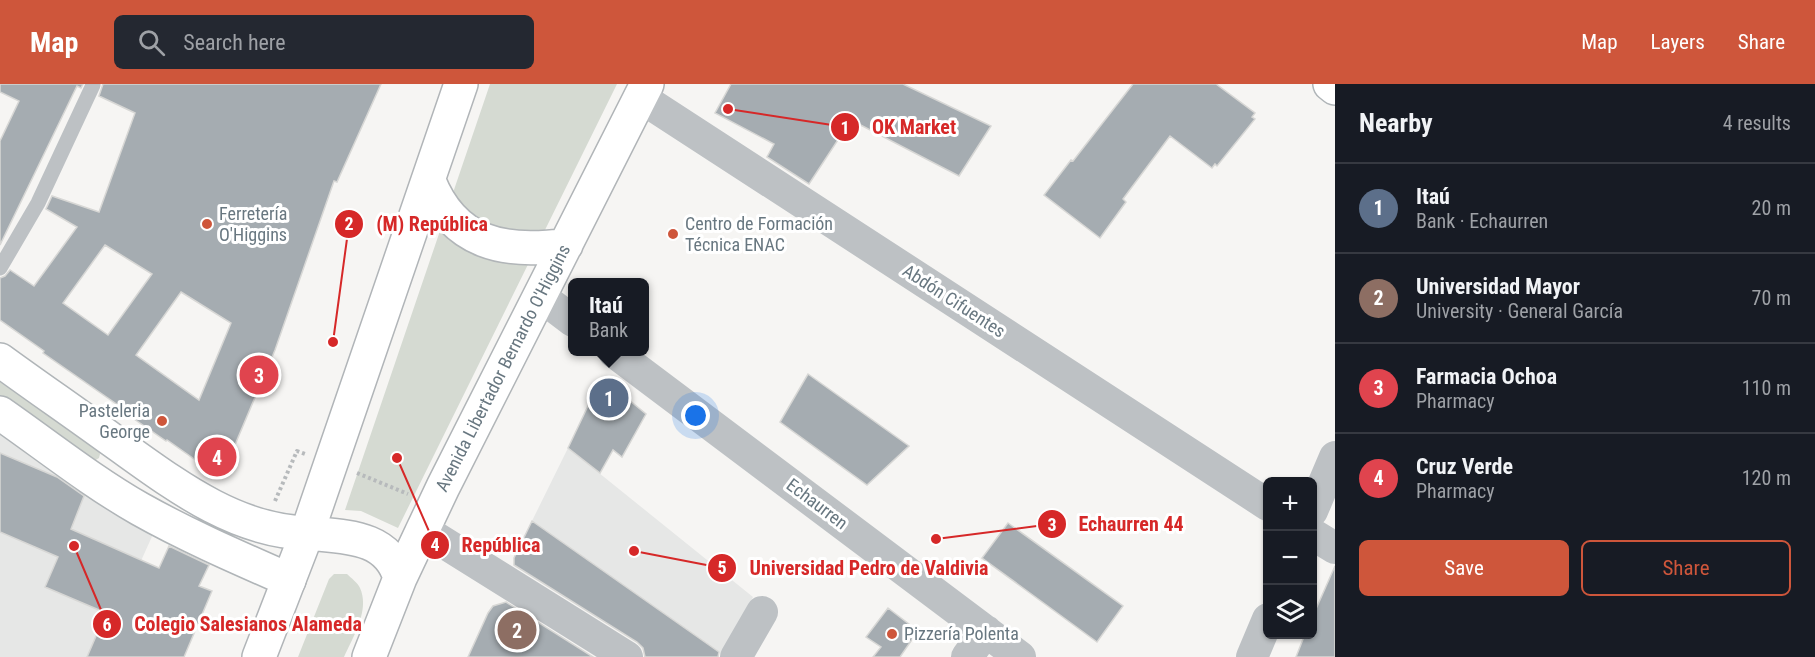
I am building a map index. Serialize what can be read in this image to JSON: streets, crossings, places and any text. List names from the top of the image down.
{
  "streets": {
    "main road": ["Avenida Libertador Bernardo O'Higgins"],
    "street": ["Abdón Cifuentes", "Echaurren"]
  },
  "crossings": [
    ["Abdón Cifuentes", "Avenida Libertador Bernardo O'Higgins"]
  ],
  "places": [
    "OK Market",
    "Ferretería O'Higgins",
    "Centro de Formación Técnica ENAC",
    "(M) República",
    "Pasteleria George",
    "República",
    "Echaurren 44",
    "Colegio Salesianos Alameda",
    "Universidad Pedro de Valdivia",
    "Pizzería Polenta"
  ],
  "page": {
    "header": "Map",
    "search": "Search here",
    "nav": ["Map", "Layers", "Share"],
    "heading": ["Nearby", "4 results"],
    "list": [
      {
        "mark": "1",
        "name": "Itaú",
        "note": "Bank · Echaurren",
        "value": "20 m"
      },
      {
        "mark": "2",
        "name": "Universidad Mayor",
        "note": "University · General García",
        "value": "70 m"
      },
      {
        "mark": "3",
        "name": "Farmacia Ochoa",
        "note": "Pharmacy",
        "value": "110 m"
      },
      {
        "mark": "4",
        "name": "Cruz Verde",
        "note": "Pharmacy",
        "value": "120 m"
      }
    ],
    "popup": ["Itaú", "Bank"],
    "pins": [
      "3",
      "1",
      "4",
      "2"
    ],
    "map_buttons": ["+", "−"],
    "buttons": ["Save", "Share"]
  }
}
